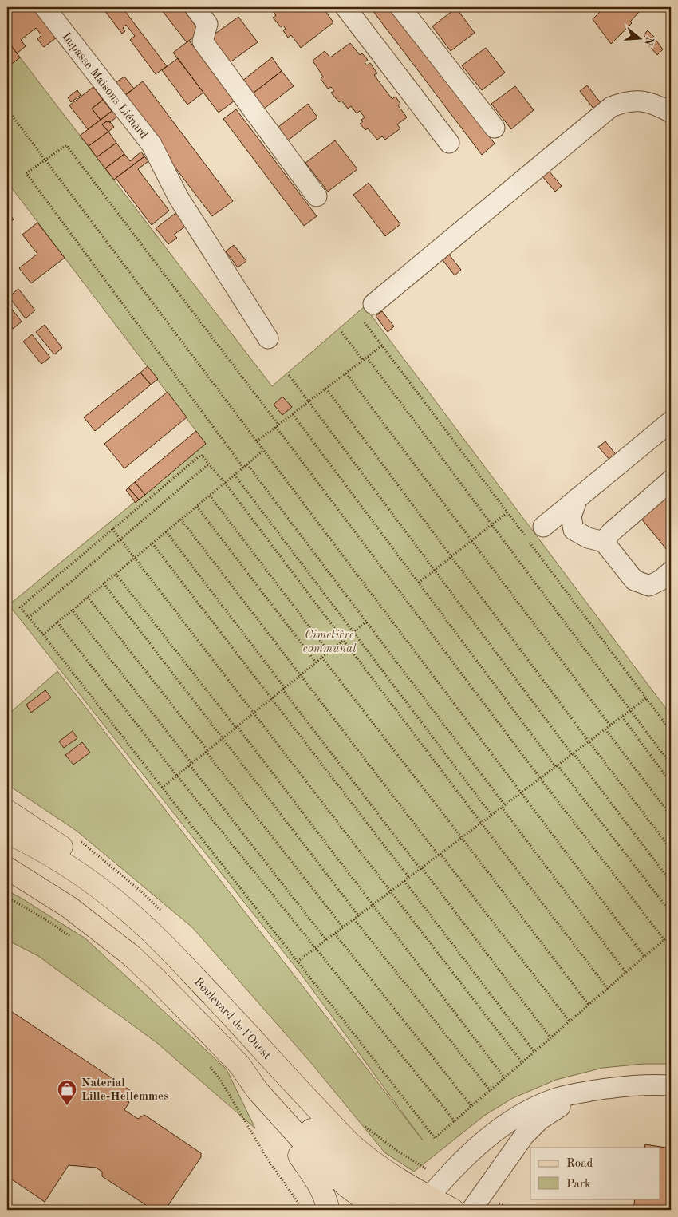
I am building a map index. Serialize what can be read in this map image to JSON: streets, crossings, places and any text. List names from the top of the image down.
{
  "streets": {
    "main road": ["Boulevard de l'Ouest"],
    "street": ["Impasse Maisons Liénard"]
  },
  "parks": ["Cimetière communal"],
  "places": {
    "shop": ["Naterial Lille-Hellemmes"]
  },
  "legend": ["Road", "Park"],
  "north": "right"
}
